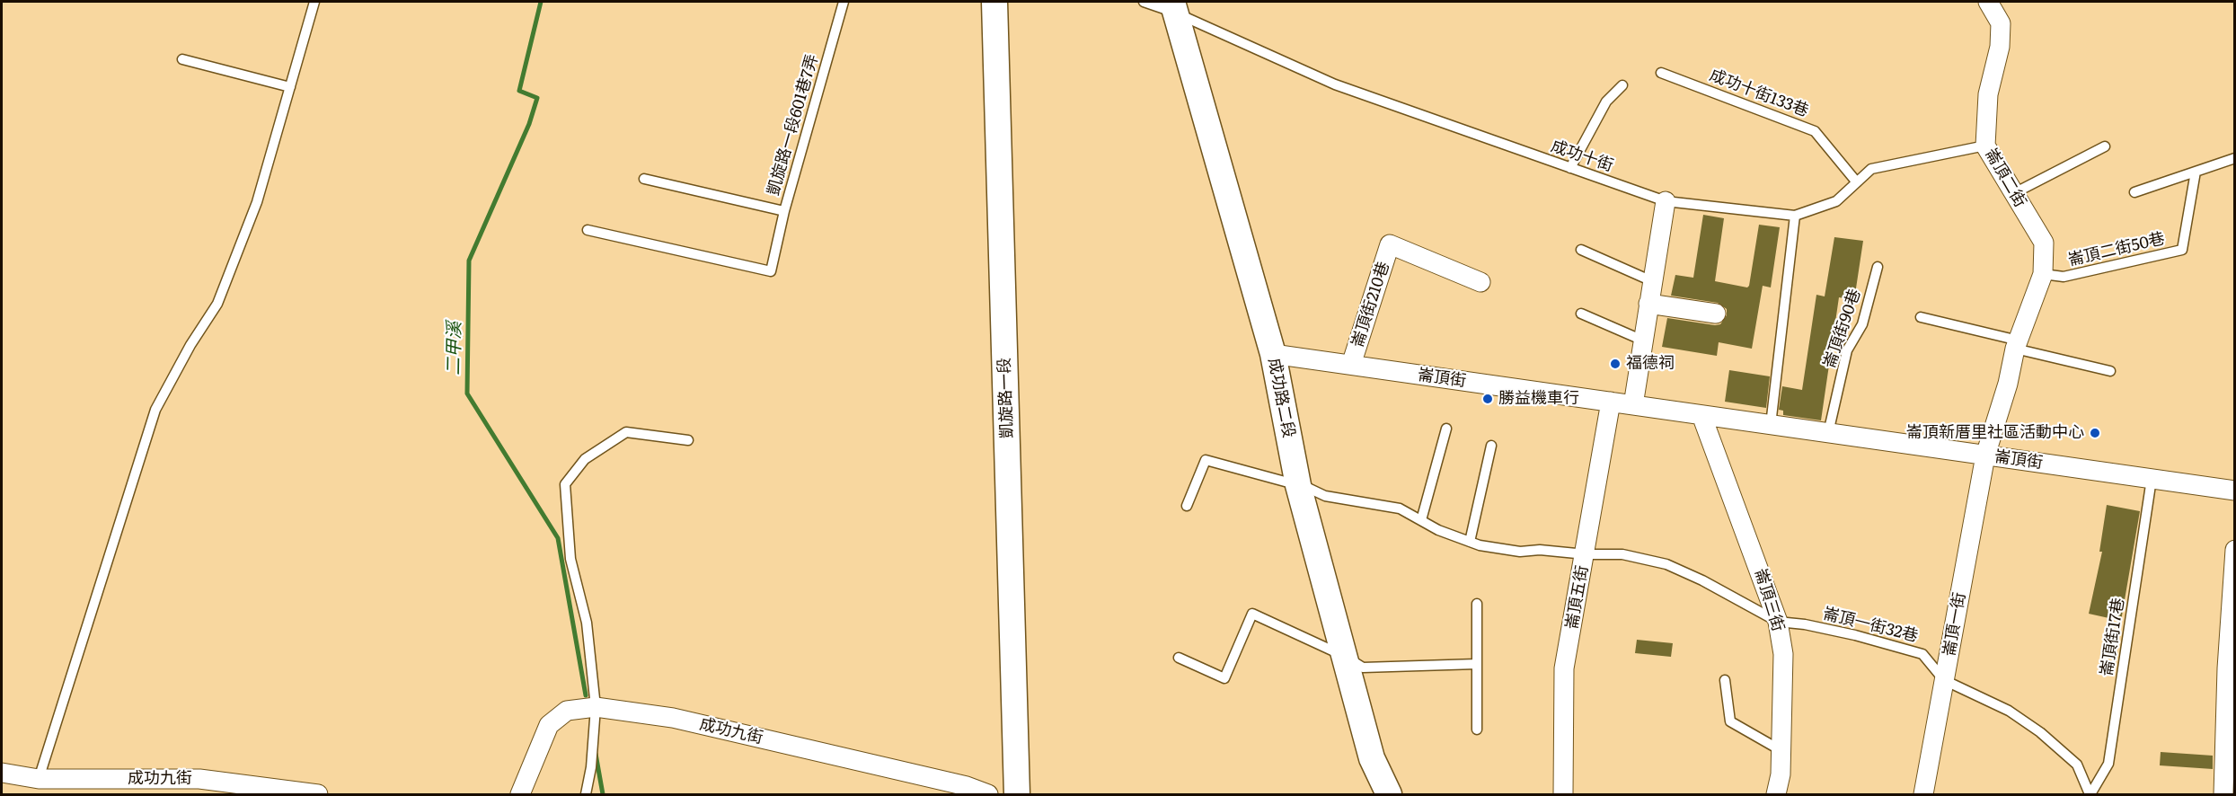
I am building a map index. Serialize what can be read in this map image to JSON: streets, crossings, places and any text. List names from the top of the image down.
{
  "streets": {
    "street": [
      "崙頂二街",
      "崙頂街210巷",
      "崙頂街",
      "凱旋路一段",
      "成功路二段",
      "崙頂五街",
      "崙頂三街",
      "崙頂一街",
      "成功九街"
    ],
    "lane": [
      "成功十街133巷",
      "凱旋路一段601巷7弄",
      "成功十街",
      "崙頂二街50巷",
      "崙頂街90巷",
      "崙頂一街32巷",
      "崙頂街17巷"
    ]
  },
  "crossings": [
    ["成功十街133巷", "成功十街"],
    ["成功十街", "崙頂二街"],
    ["成功十街", "成功路二段"],
    ["崙頂二街", "崙頂二街50巷"],
    ["崙頂二街", "崙頂街"],
    ["崙頂二街", "崙頂一街"],
    ["崙頂街210巷", "崙頂街"],
    ["崙頂街90巷", "崙頂街"],
    ["崙頂街", "成功路二段"],
    ["崙頂街", "崙頂五街"],
    ["崙頂街", "崙頂三街"],
    ["崙頂街", "崙頂一街"],
    ["崙頂街", "崙頂街17巷"],
    ["崙頂三街", "崙頂一街32巷"],
    ["崙頂一街", "崙頂一街32巷"]
  ],
  "water": ["二甲溪"],
  "places": ["福德祠", "勝益機車行", "崙頂新厝里社區活動中心"]
}
